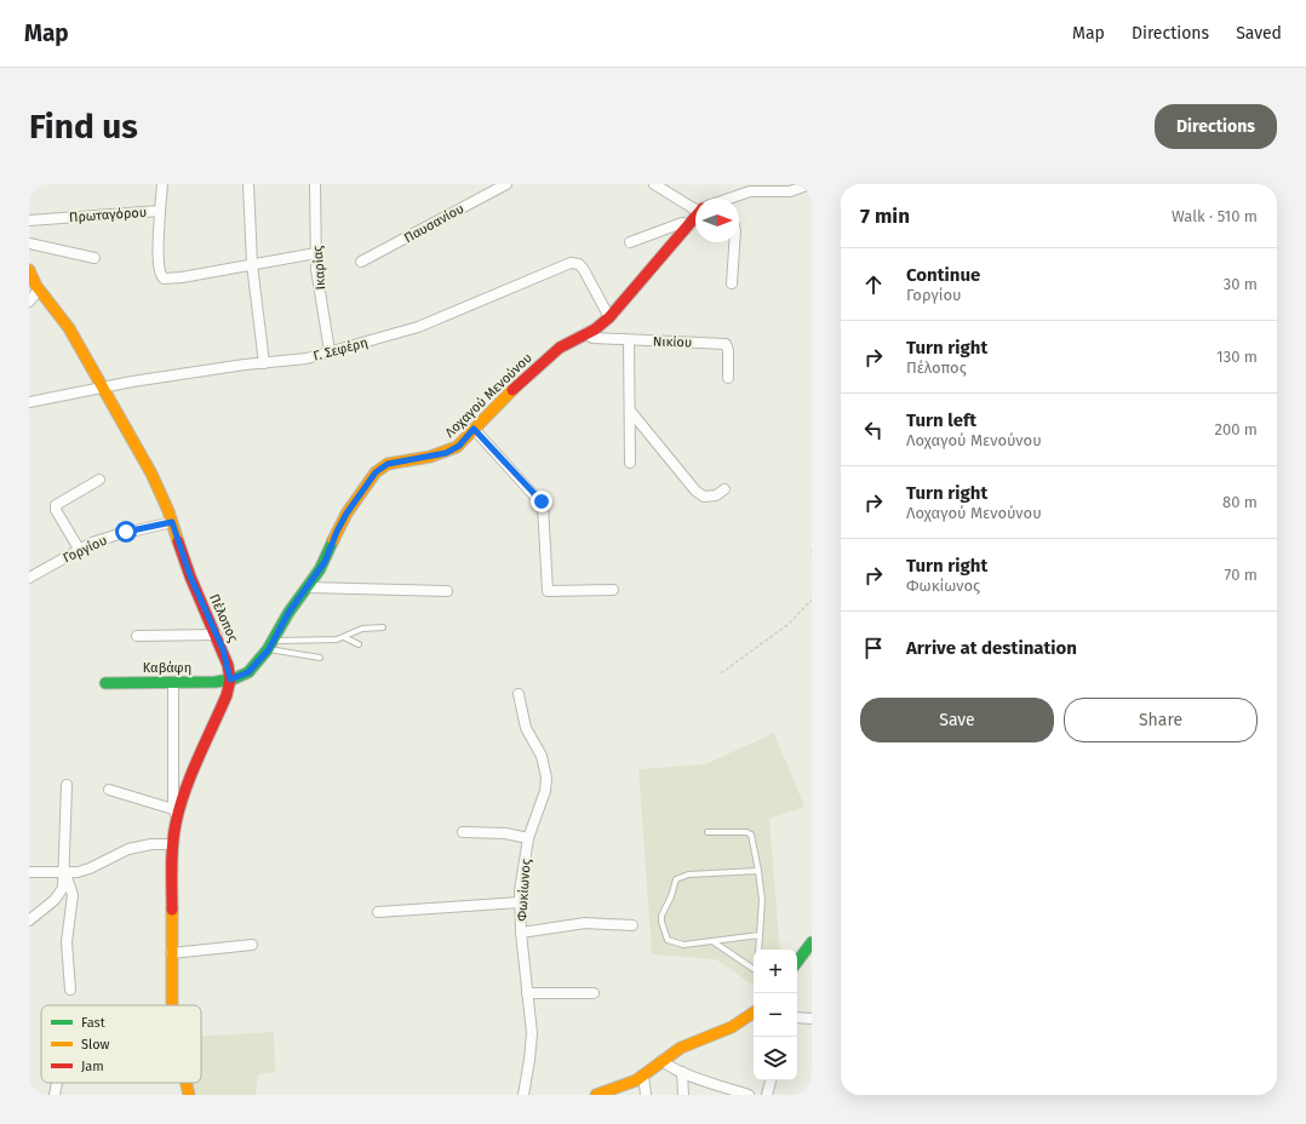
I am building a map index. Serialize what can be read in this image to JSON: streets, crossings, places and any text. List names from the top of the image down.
{
  "streets": {
    "street": [
      "Πρωταγόρου",
      "Παυσανίου",
      "Ικαρίας",
      "Νικίου",
      "Γ. Σεφέρη",
      "Λοχαγού Μενούνου",
      "Γοργίου",
      "Πέλοπος",
      "Καβάφη",
      "Φωκίωνος"
    ]
  },
  "crossings": [
    ["Ικαρίας", "Γ. Σεφέρη"],
    ["Νικίου", "Λοχαγού Μενούνου"],
    ["Γ. Σεφέρη", "Λοχαγού Μενούνου"],
    ["Γ. Σεφέρη", "Πέλοπος"],
    ["Λοχαγού Μενούνου", "Πέλοπος"],
    ["Λοχαγού Μενούνου", "Καβάφη"],
    ["Γοργίου", "Πέλοπος"],
    ["Πέλοπος", "Καβάφη"]
  ],
  "legend": ["Fast", "Slow", "Jam"],
  "north": "right",
  "page": {
    "header": "Map",
    "nav": ["Map", "Directions", "Saved"],
    "buttons": [
      "Directions",
      ["Save", "Share"]
    ],
    "title": "Find us",
    "heading": ["7 min", "Walk · 510 m"],
    "list": [
      ["Continue", "Γοργίου", "30 m"],
      ["Turn right", "Πέλοπος", "130 m"],
      ["Turn left", "Λοχαγού Μενούνου", "200 m"],
      ["Turn right", "Λοχαγού Μενούνου", "80 m"],
      ["Turn right", "Φωκίωνος", "70 m"],
      "Arrive at destination"
    ],
    "map_buttons": ["+", "−"]
  }
}
